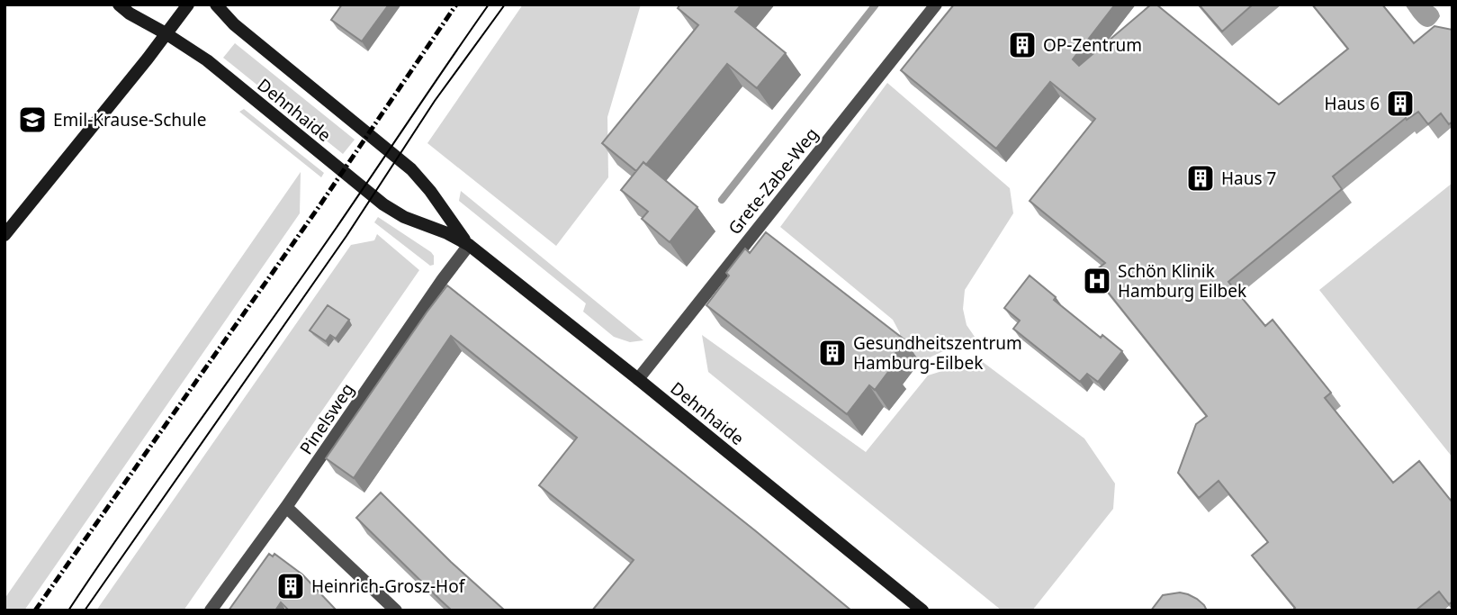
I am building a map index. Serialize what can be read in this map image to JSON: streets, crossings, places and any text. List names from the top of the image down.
{
  "streets": {
    "main road": ["Dehnhaide"],
    "street": ["Grete-Zabe-Weg", "Pinelsweg"]
  },
  "crossings": [
    ["Dehnhaide", "Grete-Zabe-Weg"],
    ["Dehnhaide", "Pinelsweg"]
  ],
  "places": {
    "building": [
      "OP-Zentrum",
      "Haus 6",
      "Haus 7",
      "Gesundheitszentrum Hamburg-Eilbek",
      "Heinrich-Grosz-Hof"
    ],
    "school or university": ["Emil-Krause-Schule"],
    "hospital": ["Schön Klinik Hamburg Eilbek"]
  }
}
